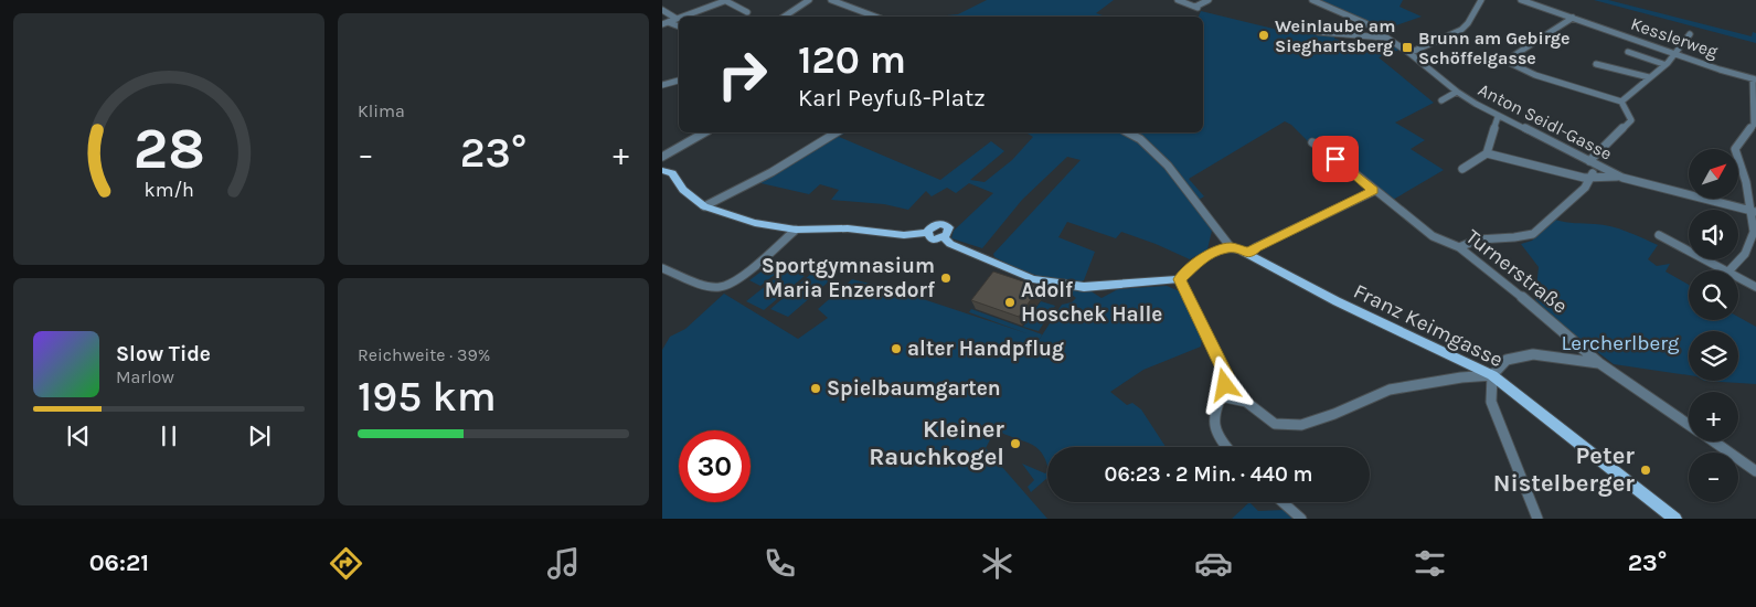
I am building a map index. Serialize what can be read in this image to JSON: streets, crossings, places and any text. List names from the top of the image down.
{
  "streets": {
    "main road": ["Franz Keimgasse"],
    "street": ["Kesslerweg", "Anton Seidl-Gasse", "Turnerstraße"]
  },
  "parks": ["Lercherlberg"],
  "places": {
    "other": [
      "Weinlaube am Sieghartsberg",
      "Sportgymnasium Maria Enzersdorf",
      "Adolf Hoschek Halle",
      "alter Handpflug",
      "Spielbaumgarten",
      "Kleiner Rauchkogel",
      "Peter Nistelberger"
    ],
    "transit": ["Brunn am Gebirge Schöffelgasse"]
  },
  "north": "top right",
  "page": {
    "tile": [
      "Klima",
      ["Reichweite · 39%", "195 km"]
    ],
    "turn": ["120 m", "Karl Peyfuß-Platz"],
    "heat": ["−", "23°", "+"],
    "map_buttons": ["+", "−"],
    "song": ["Slow Tide", "Marlow"],
    "limit": "30",
    "trip": "06:23 · 2 Min. · 440 m",
    "tabs": ["06:21", "23°"],
    "gauge": ["28", "km/h"]
  }
}
